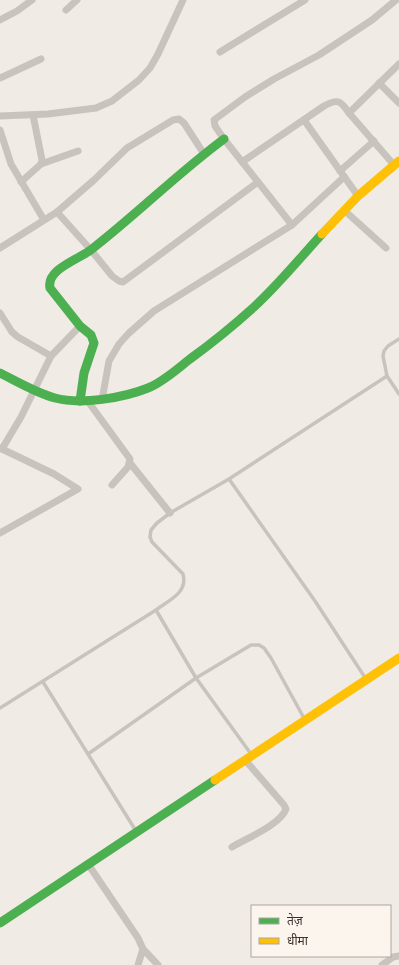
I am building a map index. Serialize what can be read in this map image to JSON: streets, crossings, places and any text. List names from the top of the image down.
{
  "legend": ["तेज़", "धीमा"]
}
